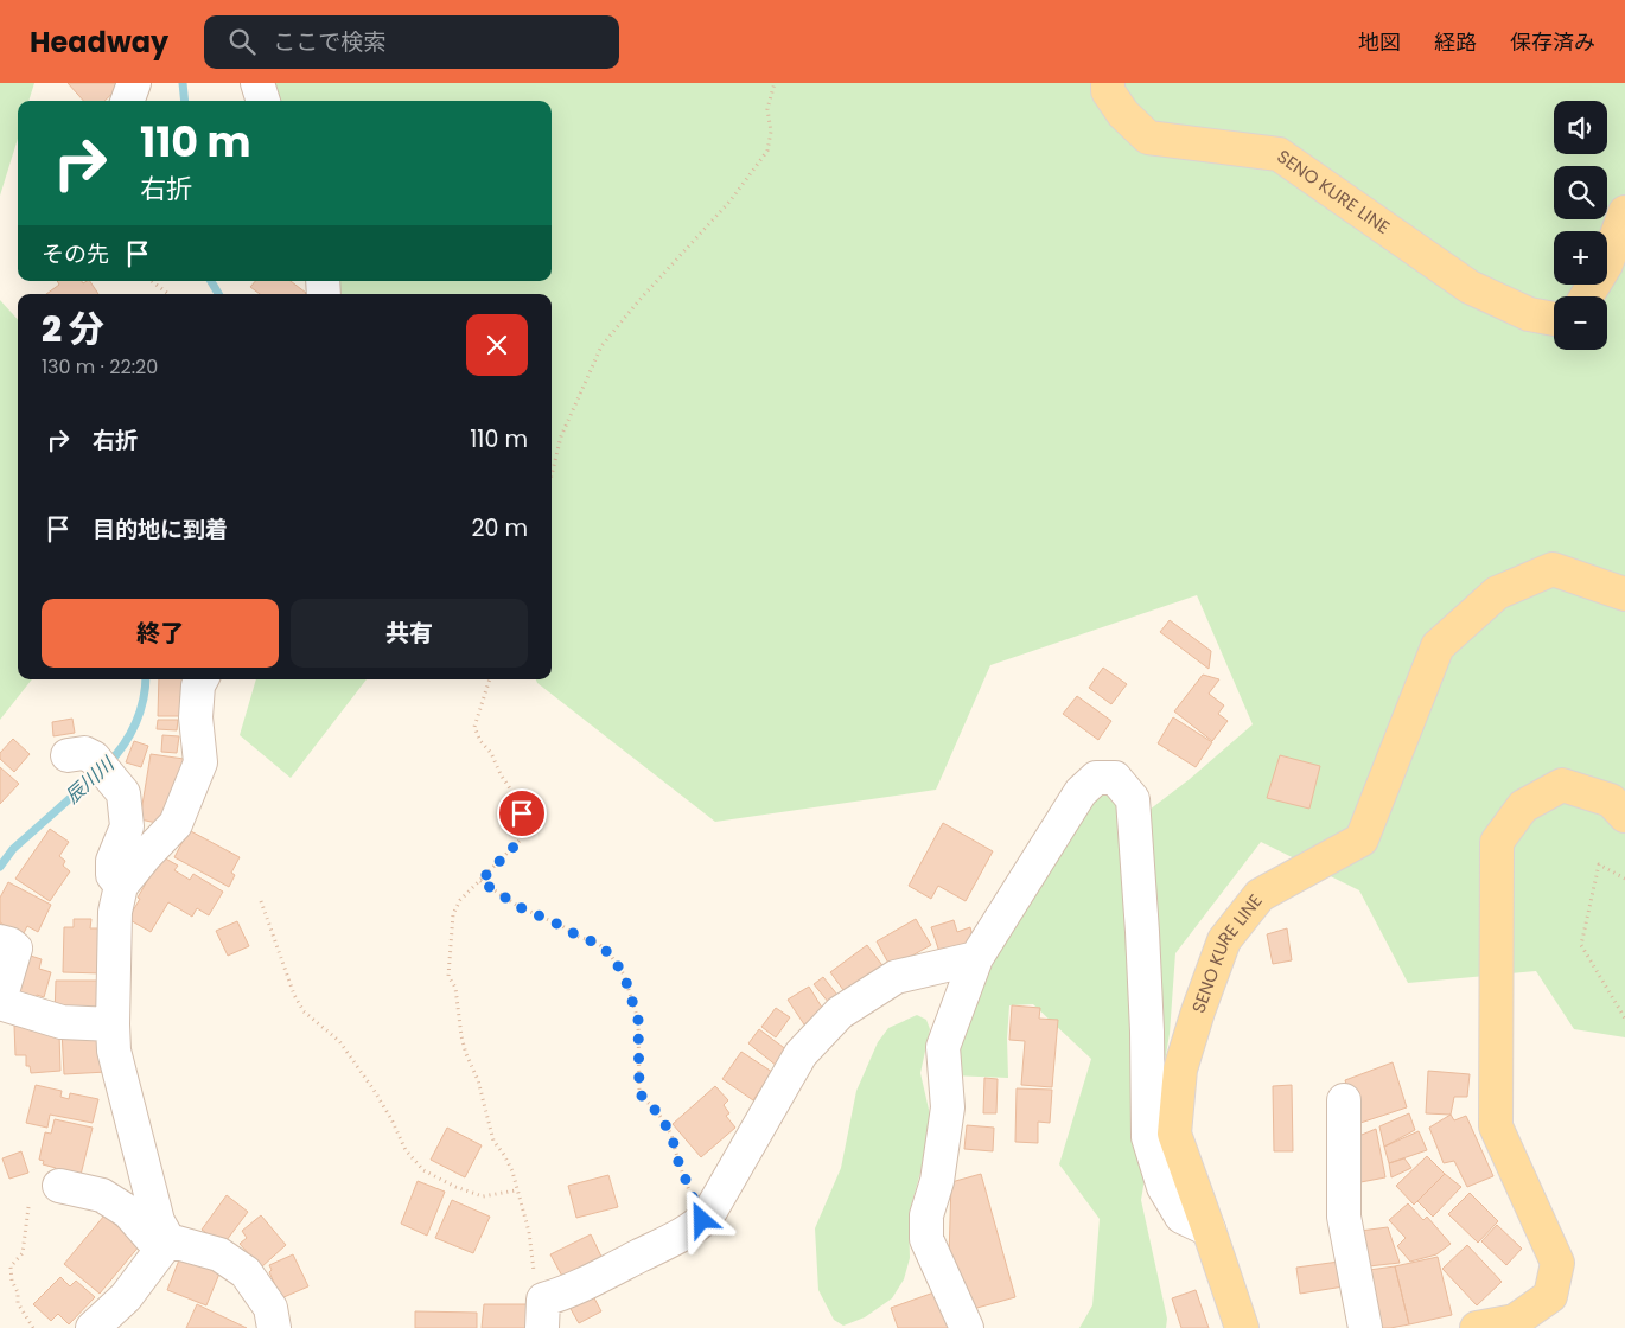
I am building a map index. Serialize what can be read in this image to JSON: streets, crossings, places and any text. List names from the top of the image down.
{
  "streets": {
    "main road": ["SENO KURE LINE"]
  },
  "water": ["辰川川"],
  "page": {
    "header": "Headway",
    "search": "ここで検索",
    "nav": ["地図", "経路", "保存済み"],
    "map_buttons": ["+", "−"],
    "turn": ["110 m", "右折"],
    "then": "その先",
    "heading": ["2 分", "130 m · 22:20"],
    "list": [
      {
        "name": "右折",
        "value": "110 m"
      },
      {
        "name": "目的地に到着",
        "value": "20 m"
      }
    ],
    "buttons": ["終了", "共有"]
  }
}
